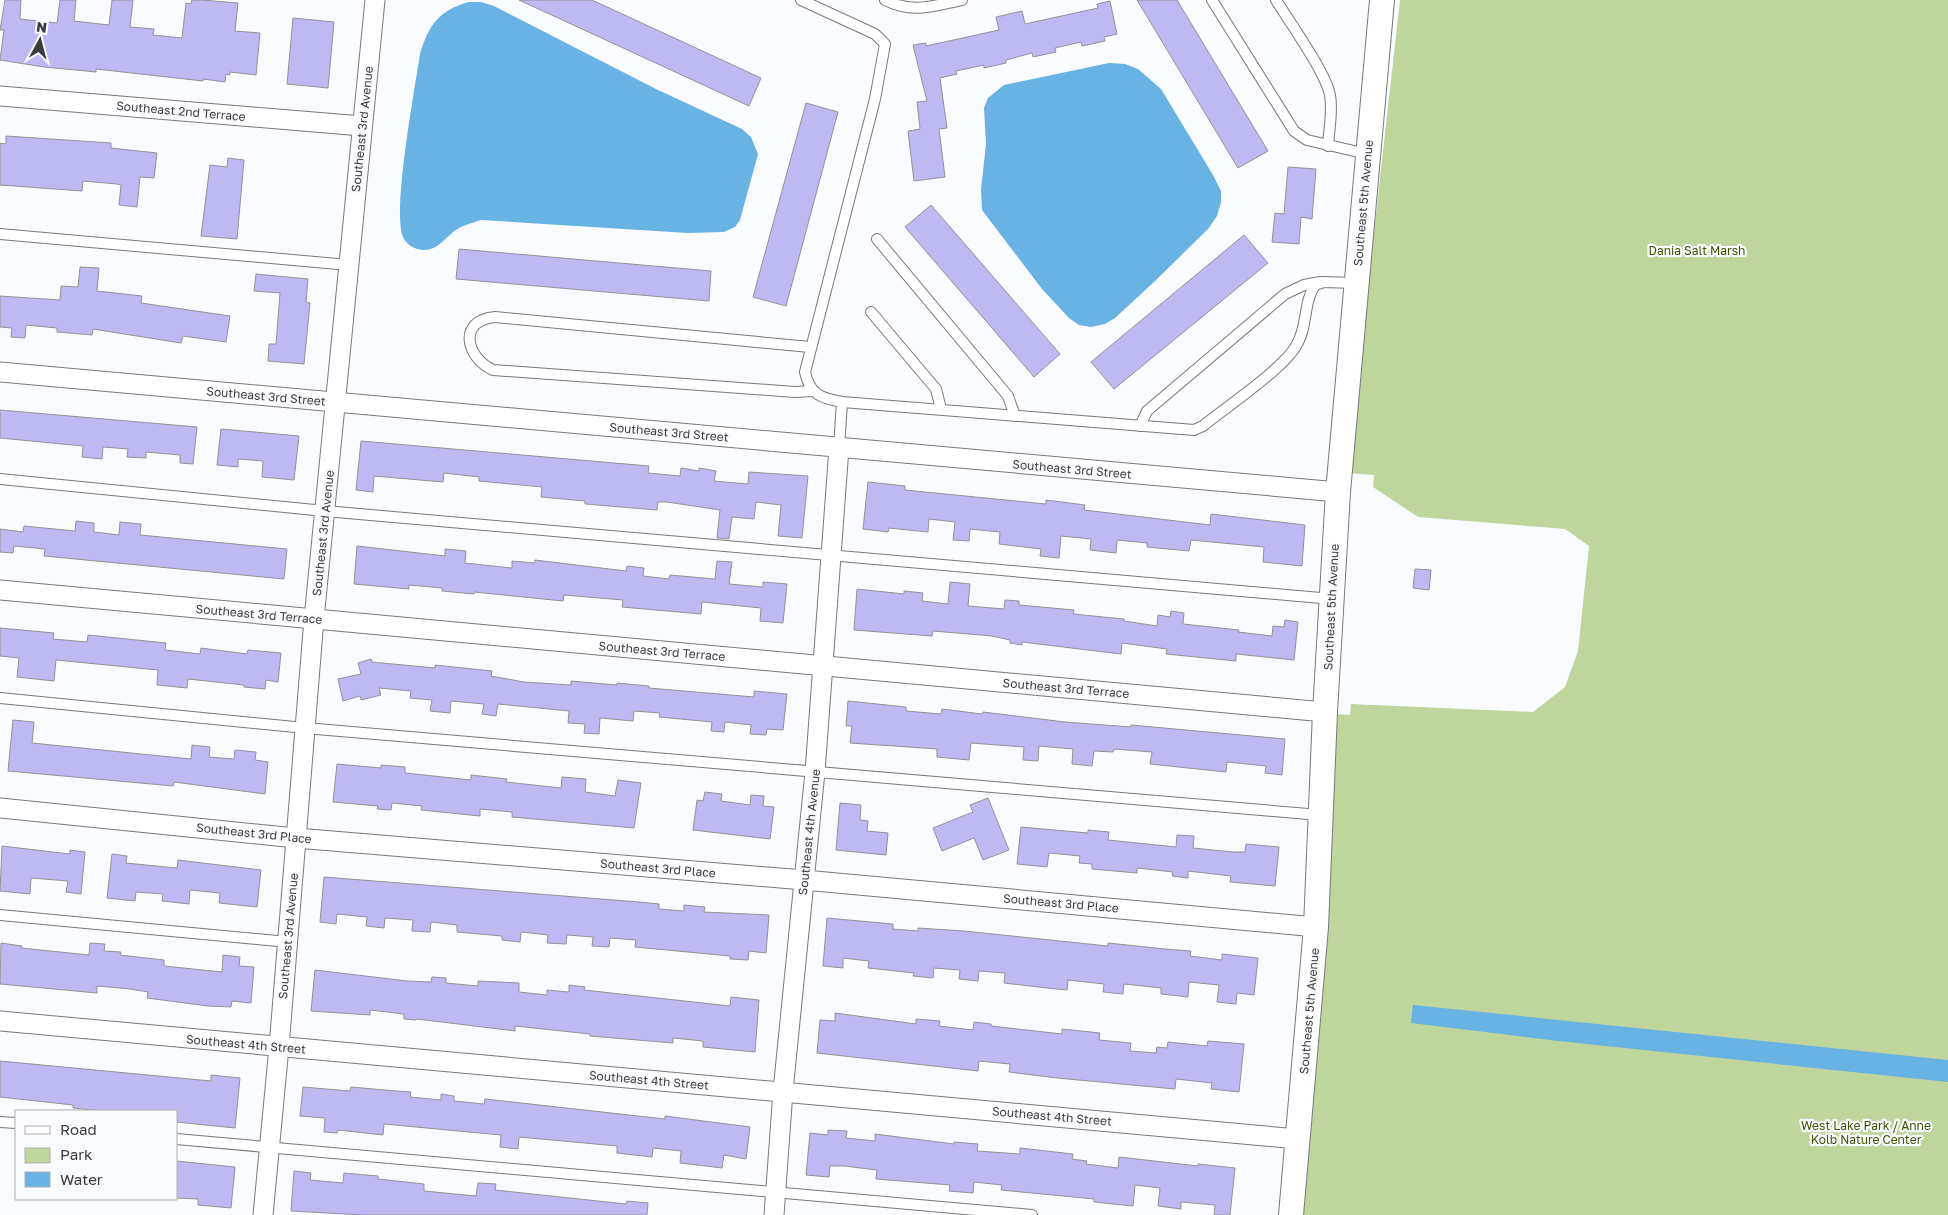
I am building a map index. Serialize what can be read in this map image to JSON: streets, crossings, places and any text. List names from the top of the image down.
{
  "streets": {
    "street": [
      "Southeast 2nd Terrace",
      "Southeast 3rd Avenue",
      "Southeast 5th Avenue",
      "Southeast 3rd Street",
      "Southeast 3rd Terrace",
      "Southeast 4th Avenue",
      "Southeast 3rd Place",
      "Southeast 4th Street"
    ]
  },
  "crossings": [
    ["Southeast 2nd Terrace", "Southeast 3rd Avenue"],
    ["Southeast 3rd Avenue", "Southeast 3rd Street"],
    ["Southeast 3rd Avenue", "Southeast 3rd Terrace"],
    ["Southeast 3rd Avenue", "Southeast 3rd Place"],
    ["Southeast 3rd Avenue", "Southeast 4th Street"],
    ["Southeast 5th Avenue", "Southeast 3rd Street"],
    ["Southeast 5th Avenue", "Southeast 3rd Terrace"],
    ["Southeast 5th Avenue", "Southeast 3rd Place"],
    ["Southeast 5th Avenue", "Southeast 4th Street"],
    ["Southeast 3rd Street", "Southeast 4th Avenue"],
    ["Southeast 3rd Terrace", "Southeast 4th Avenue"],
    ["Southeast 4th Avenue", "Southeast 3rd Place"],
    ["Southeast 4th Avenue", "Southeast 4th Street"]
  ],
  "parks": ["Dania Salt Marsh", "West Lake Park / Anne Kolb Nature Center"],
  "legend": ["Road", "Park", "Water"],
  "north": "top"
}
